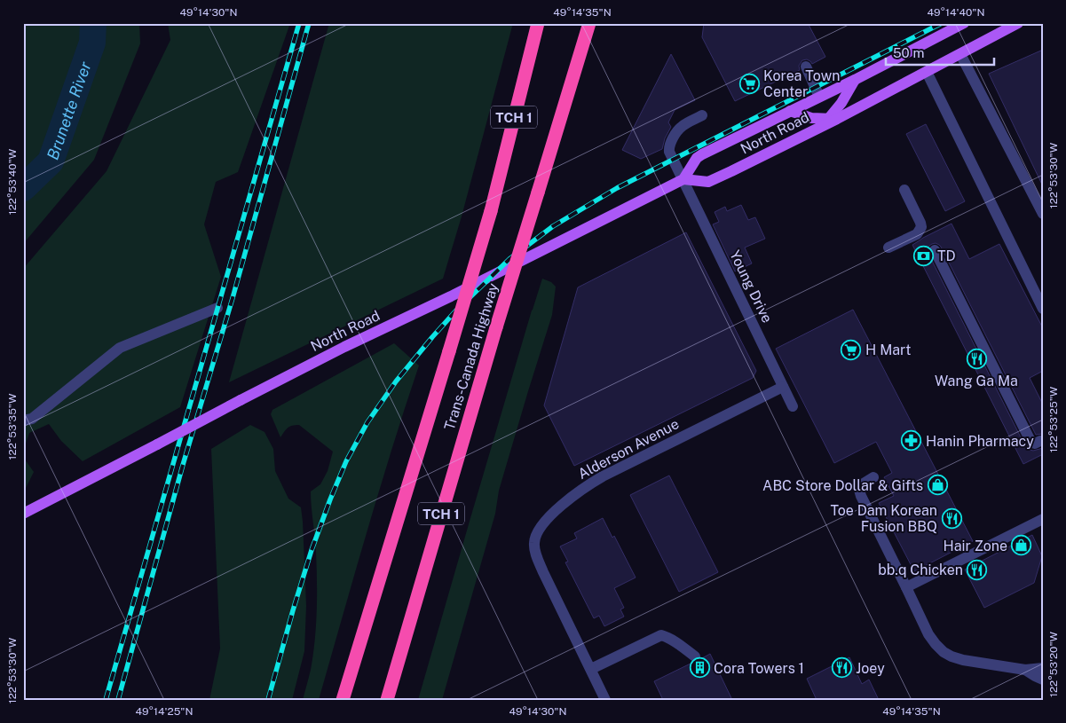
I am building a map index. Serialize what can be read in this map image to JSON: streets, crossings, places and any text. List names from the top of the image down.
{
  "streets": {
    "highway": ["TCH 1", "Trans-Canada Highway"],
    "main road": ["North Road"],
    "street": ["Young Drive", "Alderson Avenue"]
  },
  "crossings": [
    ["North Road", "Young Drive"],
    ["Young Drive", "Alderson Avenue"]
  ],
  "water": ["Brunette River"],
  "places": {
    "supermarket": ["Korea Town Center", "H Mart"],
    "bank": ["TD"],
    "restaurant": [
      "Wang Ga Ma",
      "Toe Dam Korean Fusion BBQ",
      "bb.q Chicken",
      "Joey"
    ],
    "pharmacy": ["Hanin Pharmacy"],
    "shop": ["ABC Store Dollar & Gifts", "Hair Zone"],
    "building": ["Cora Towers 1"]
  },
  "scale_bar": "50 m",
  "coordinates": [
    "49°14'30\"N",
    "49°14'35\"N",
    "49°14'40\"N",
    "122°53'30\"W",
    "122°53'40\"W",
    "122°53'25\"W",
    "122°53'35\"W",
    "122°53'20\"W",
    "49°14'25\"N"
  ]
}
